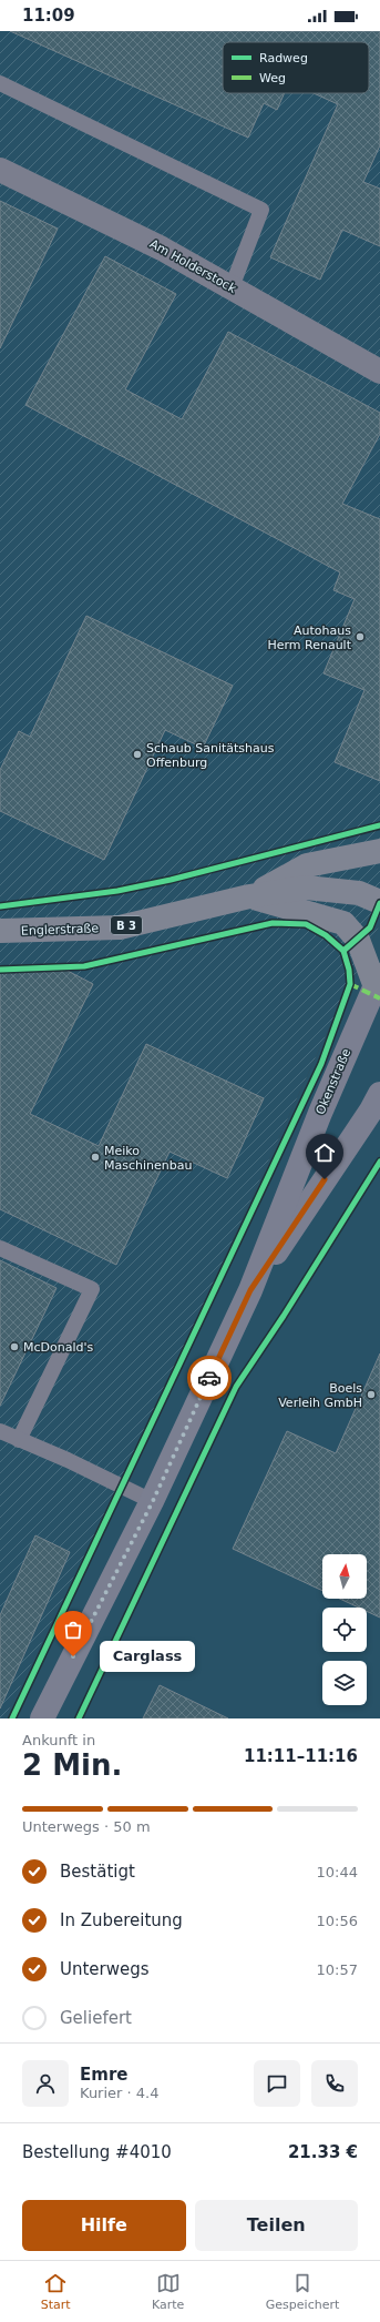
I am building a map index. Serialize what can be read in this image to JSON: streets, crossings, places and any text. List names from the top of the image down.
{
  "streets": {
    "main road": ["B 3", "Englerstraße", "Okenstraße"],
    "street": ["Am Holderstock"]
  },
  "crossings": [
    ["Englerstraße", "Okenstraße"]
  ],
  "places": [
    "Autohaus Herm Renault",
    "Schaub Sanitätshaus Offenburg",
    "Meiko Maschinenbau",
    "McDonald's",
    "Boels Verleih GmbH",
    "Carglass"
  ],
  "legend": ["Radweg", "Weg"],
  "north": "top",
  "page": {
    "status": "11:09",
    "bubble": "Carglass",
    "heading": ["2 Min.", "Ankunft in", "11:11–11:16"],
    "panel": [
      "Emre",
      "Kurier · 4.4",
      "Bestellung #4010",
      "21.33 €"
    ],
    "bar": "Unterwegs · 50 m",
    "list": [
      ["Bestätigt", "10:44"],
      ["In Zubereitung", "10:56"],
      ["Unterwegs", "10:57"],
      "Geliefert"
    ],
    "buttons": ["Hilfe", "Teilen"],
    "tabs": ["Start", "Karte", "Gespeichert"]
  }
}
